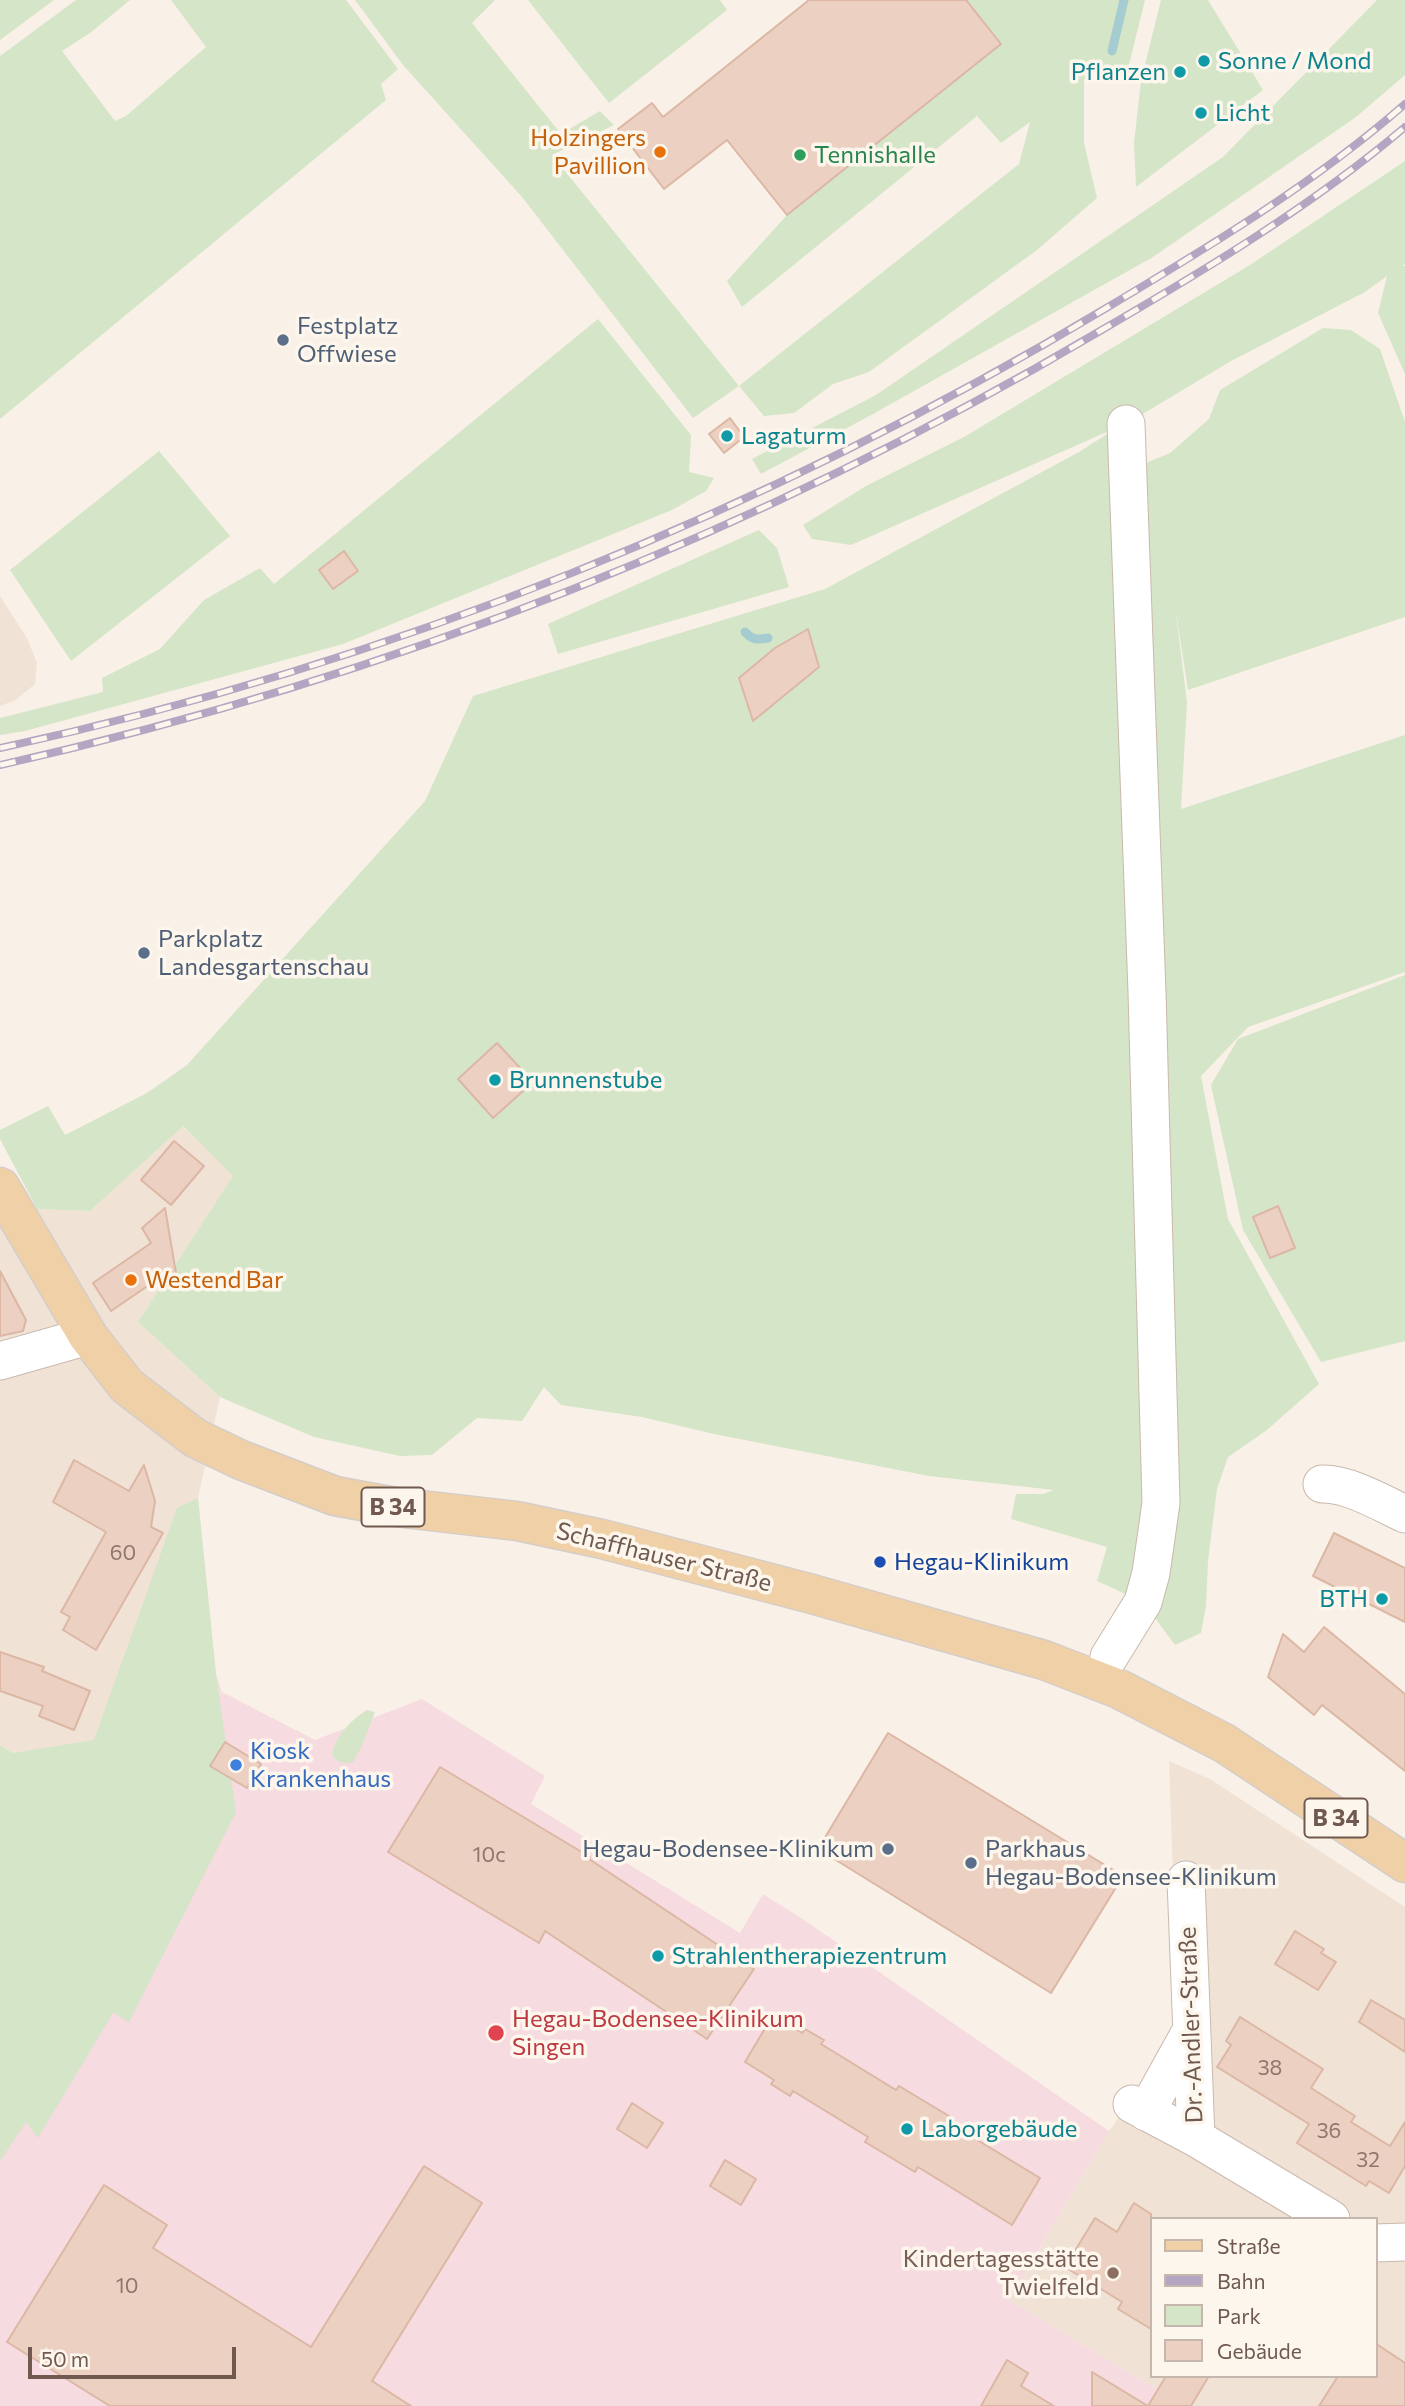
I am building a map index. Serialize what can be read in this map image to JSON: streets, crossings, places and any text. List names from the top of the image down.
{
  "streets": {
    "main road": ["B 34", "Schaffhauser Straße"],
    "street": ["Dr.-Andler-Straße"]
  },
  "places": [
    "Sonne / Mond",
    "Pflanzen",
    "Licht",
    "Holzingers Pavillion",
    "Tennishalle",
    "Festplatz Offwiese",
    "Lagaturm",
    "Parkplatz Landesgartenschau",
    "Brunnenstube",
    "Westend Bar",
    "Hegau-Klinikum",
    "BTH",
    "Kiosk Krankenhaus",
    "Hegau-Bodensee-Klinikum",
    "Parkhaus Hegau-Bodensee-Klinikum",
    "Strahlentherapiezentrum",
    "Hegau-Bodensee-Klinikum Singen",
    "Laborgebäude",
    "Kindertagesstätte Twielfeld"
  ],
  "house_numbers": [
    "60",
    "10c",
    "38",
    "36",
    "32",
    "10"
  ],
  "legend": [
    "Straße",
    "Bahn",
    "Park",
    "Gebäude"
  ],
  "scale_bar": "50 m"
}
